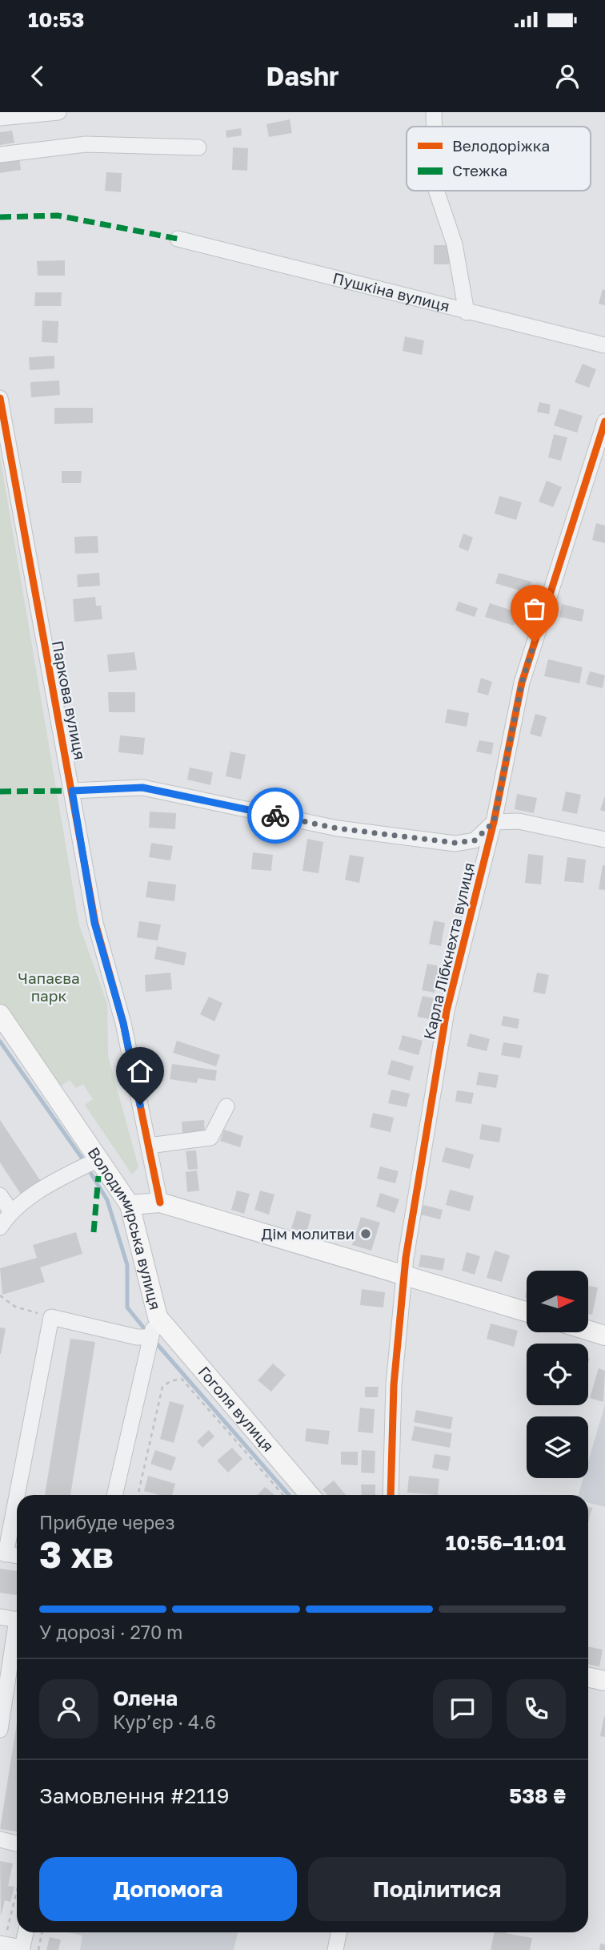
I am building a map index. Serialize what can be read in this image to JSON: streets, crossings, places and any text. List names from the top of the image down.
{
  "streets": {
    "main road": ["Володимирська вулиця", "Гоголя вулиця"],
    "street": ["Пушкіна вулиця", "Паркова вулиця", "Карла Лібкнехта вулиця"]
  },
  "crossings": [
    ["Володимирська вулиця", "Гоголя вулиця"]
  ],
  "parks": ["Чапаєва парк"],
  "places": ["Дім молитви"],
  "legend": ["Велодоріжка", "Стежка"],
  "north": "right",
  "page": {
    "status": "10:53",
    "header": "Dashr",
    "heading": ["3 хв", "Прибуде через", "10:56–11:01"],
    "panel": [
      "Олена",
      "Кур’єр · 4.6",
      "Замовлення #2119",
      "538 ₴"
    ],
    "bar": "У дорозі · 270 m",
    "buttons": ["Допомога", "Поділитися"]
  }
}
